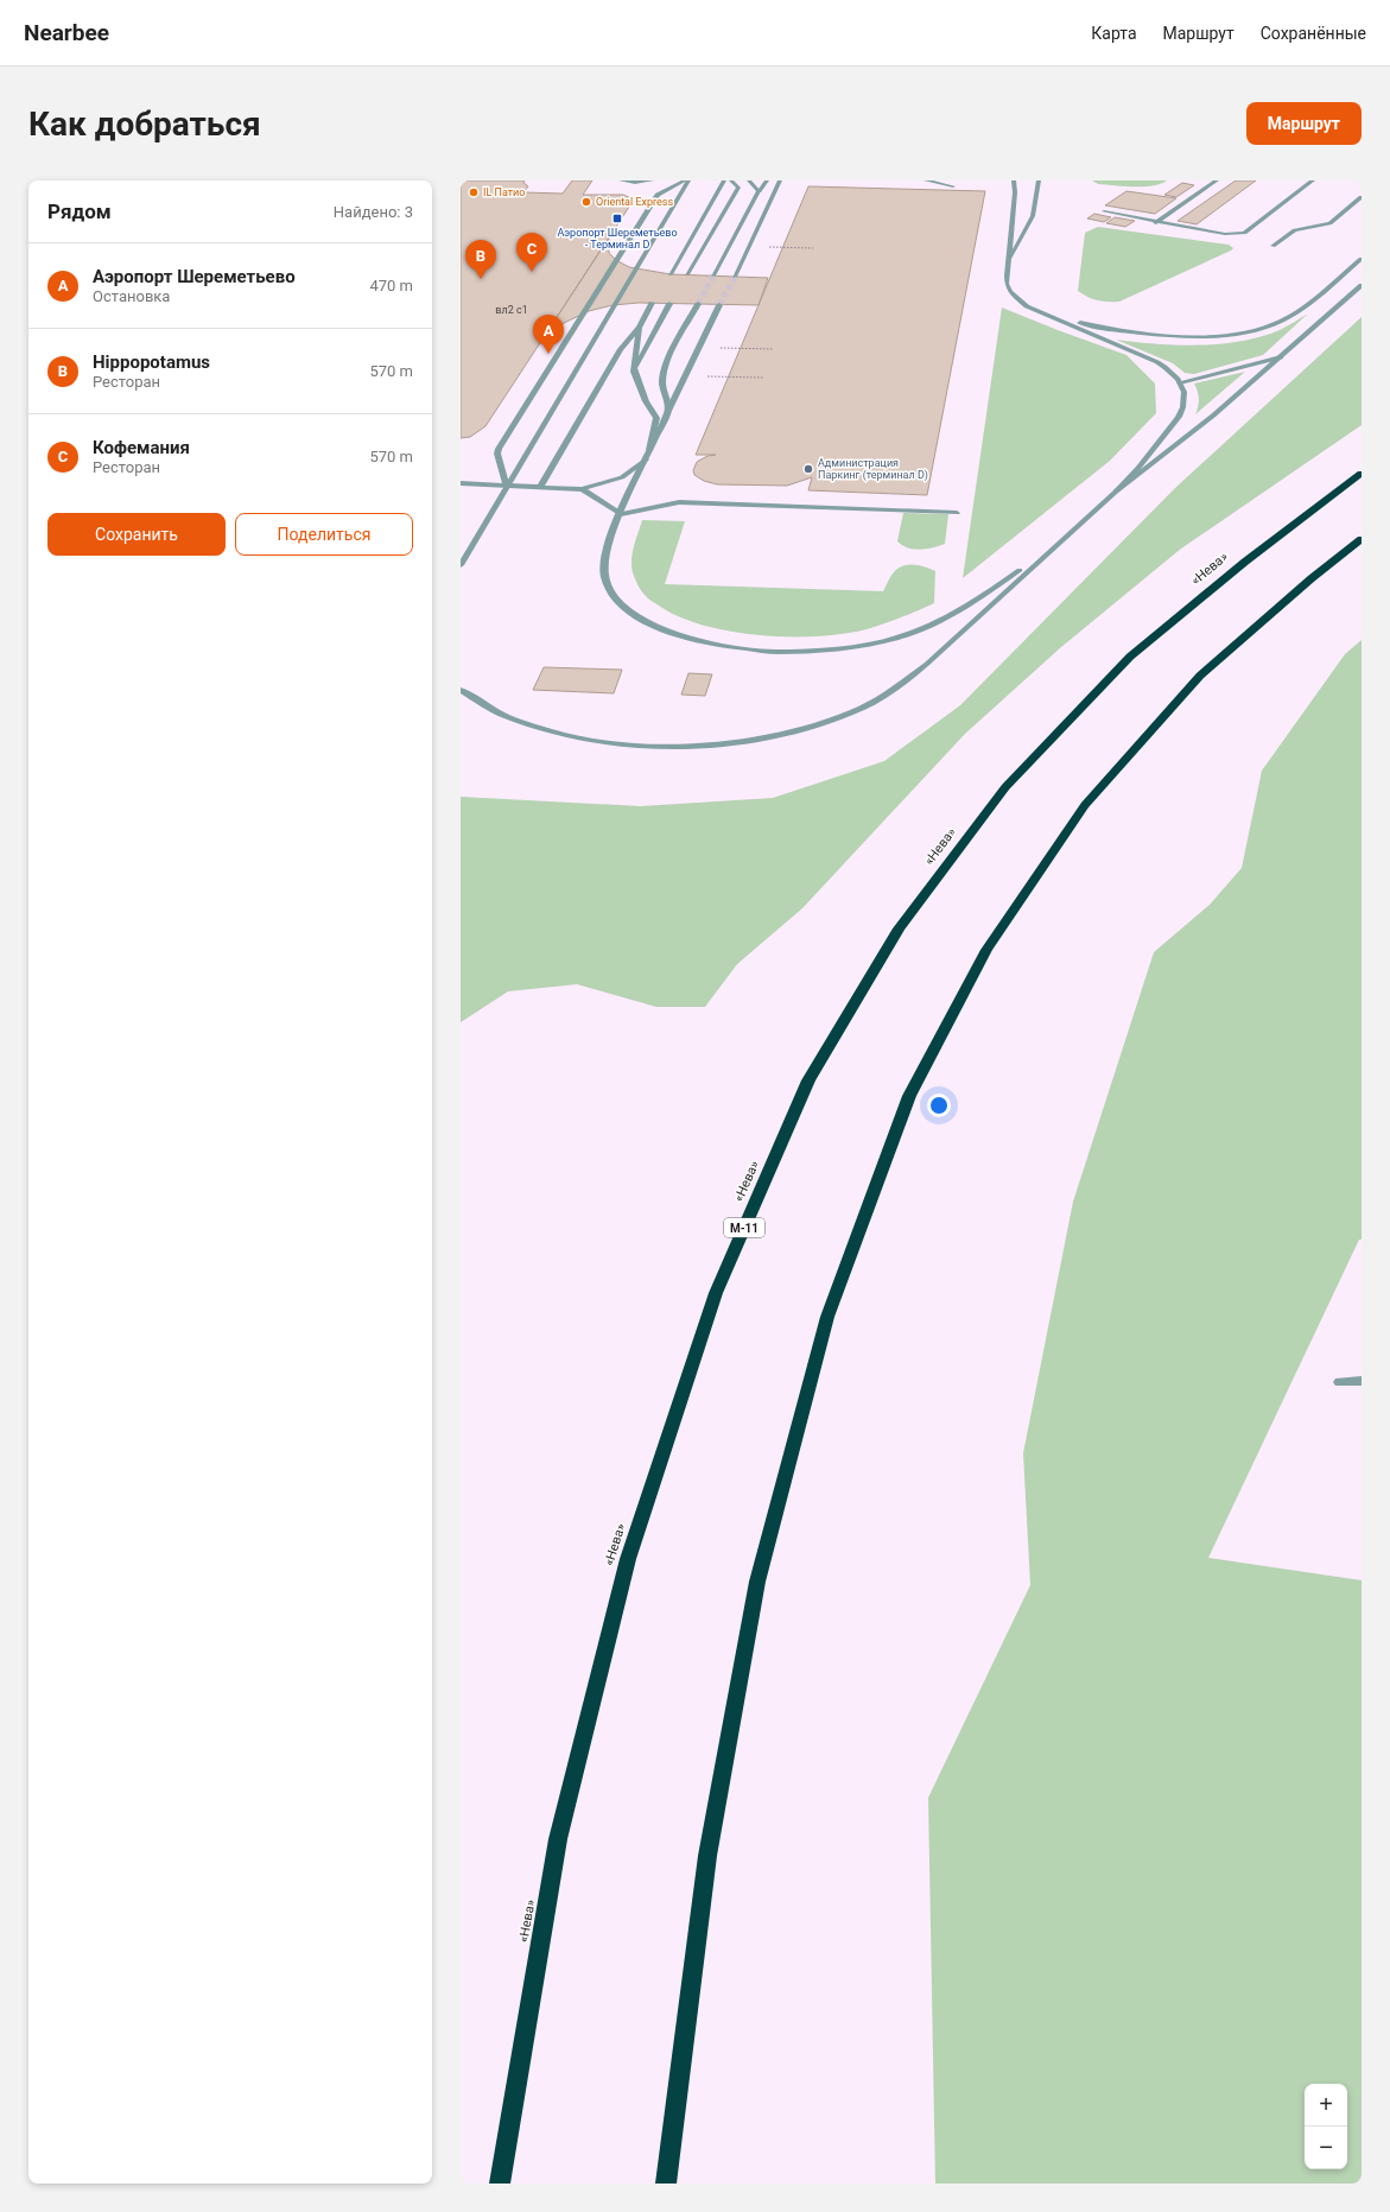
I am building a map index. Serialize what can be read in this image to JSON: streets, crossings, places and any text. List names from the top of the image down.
{
  "streets": {
    "highway": ["«Нева»", "М-11"]
  },
  "places": {
    "other": ["IL Патио", "Oriental Express", "Администрация Паркинг (терминал D)"],
    "transit": ["Аэропорт Шереметьево - Терминал D"]
  },
  "house_numbers": ["вл2 с1"],
  "page": {
    "header": "Nearbee",
    "nav": ["Карта", "Маршрут", "Сохранённые"],
    "buttons": [
      "Маршрут",
      ["Сохранить", "Поделиться"]
    ],
    "title": "Как добраться",
    "heading": ["Рядом", "Найдено: 3"],
    "pins": ["C", "B", "A"],
    "list": [
      {
        "mark": "A",
        "name": "Аэропорт Шереметьево",
        "note": "Остановка",
        "value": "470 m"
      },
      {
        "mark": "B",
        "name": "Hippopotamus",
        "note": "Ресторан",
        "value": "570 m"
      },
      {
        "mark": "C",
        "name": "Кофемания",
        "note": "Ресторан",
        "value": "570 m"
      }
    ],
    "map_buttons": ["+", "−"]
  }
}
